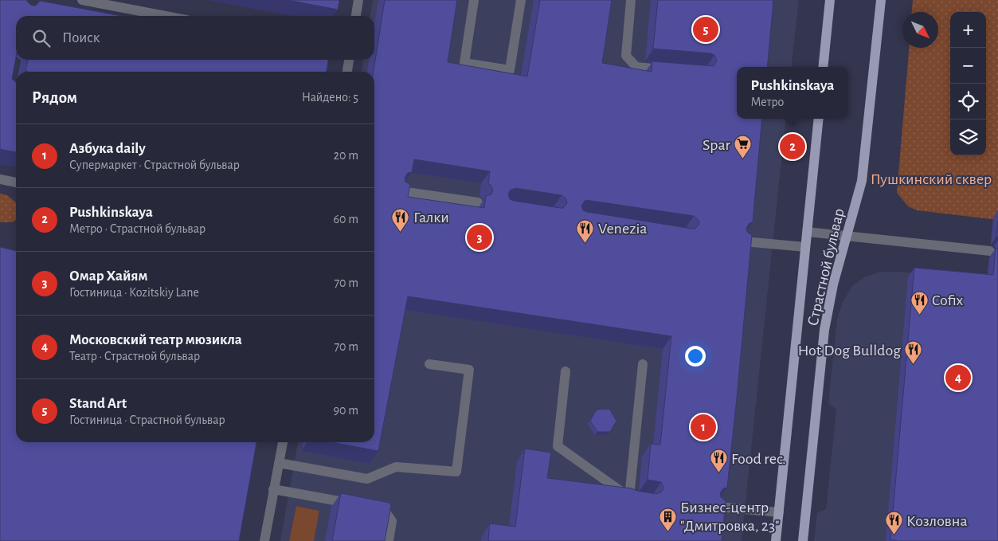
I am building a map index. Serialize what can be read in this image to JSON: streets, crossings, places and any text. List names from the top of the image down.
{
  "streets": {
    "main road": ["Страстной бульвар"]
  },
  "parks": ["Пушкинский сквер"],
  "places": {
    "supermarket": ["Spar"],
    "restaurant": [
      "Галки",
      "Venezia",
      "Cofix",
      "Hot Dog Bulldog",
      "Food rec.",
      "Козловна"
    ],
    "building": ["Бизнес-центр \"Дмитровка, 23\""]
  },
  "north": "bottom right",
  "page": {
    "map_buttons": ["+", "−"],
    "pins": [
      "5",
      "2",
      "3",
      "4",
      "1"
    ],
    "search": "Поиск",
    "popup": ["Pushkinskaya", "Метро"],
    "heading": ["Рядом", "Найдено: 5"],
    "list": [
      {
        "mark": "1",
        "name": "Азбука daily",
        "note": "Супермаркет · Страстной бульвар",
        "value": "20 m"
      },
      {
        "mark": "2",
        "name": "Pushkinskaya",
        "note": "Метро · Страстной бульвар",
        "value": "60 m"
      },
      {
        "mark": "3",
        "name": "Омар Хайям",
        "note": "Гостиница · Kozitskiy Lane",
        "value": "70 m"
      },
      {
        "mark": "4",
        "name": "Московский театр мюзикла",
        "note": "Театр · Страстной бульвар",
        "value": "70 m"
      },
      {
        "mark": "5",
        "name": "Stand Art",
        "note": "Гостиница · Страстной бульвар",
        "value": "90 m"
      }
    ]
  }
}
